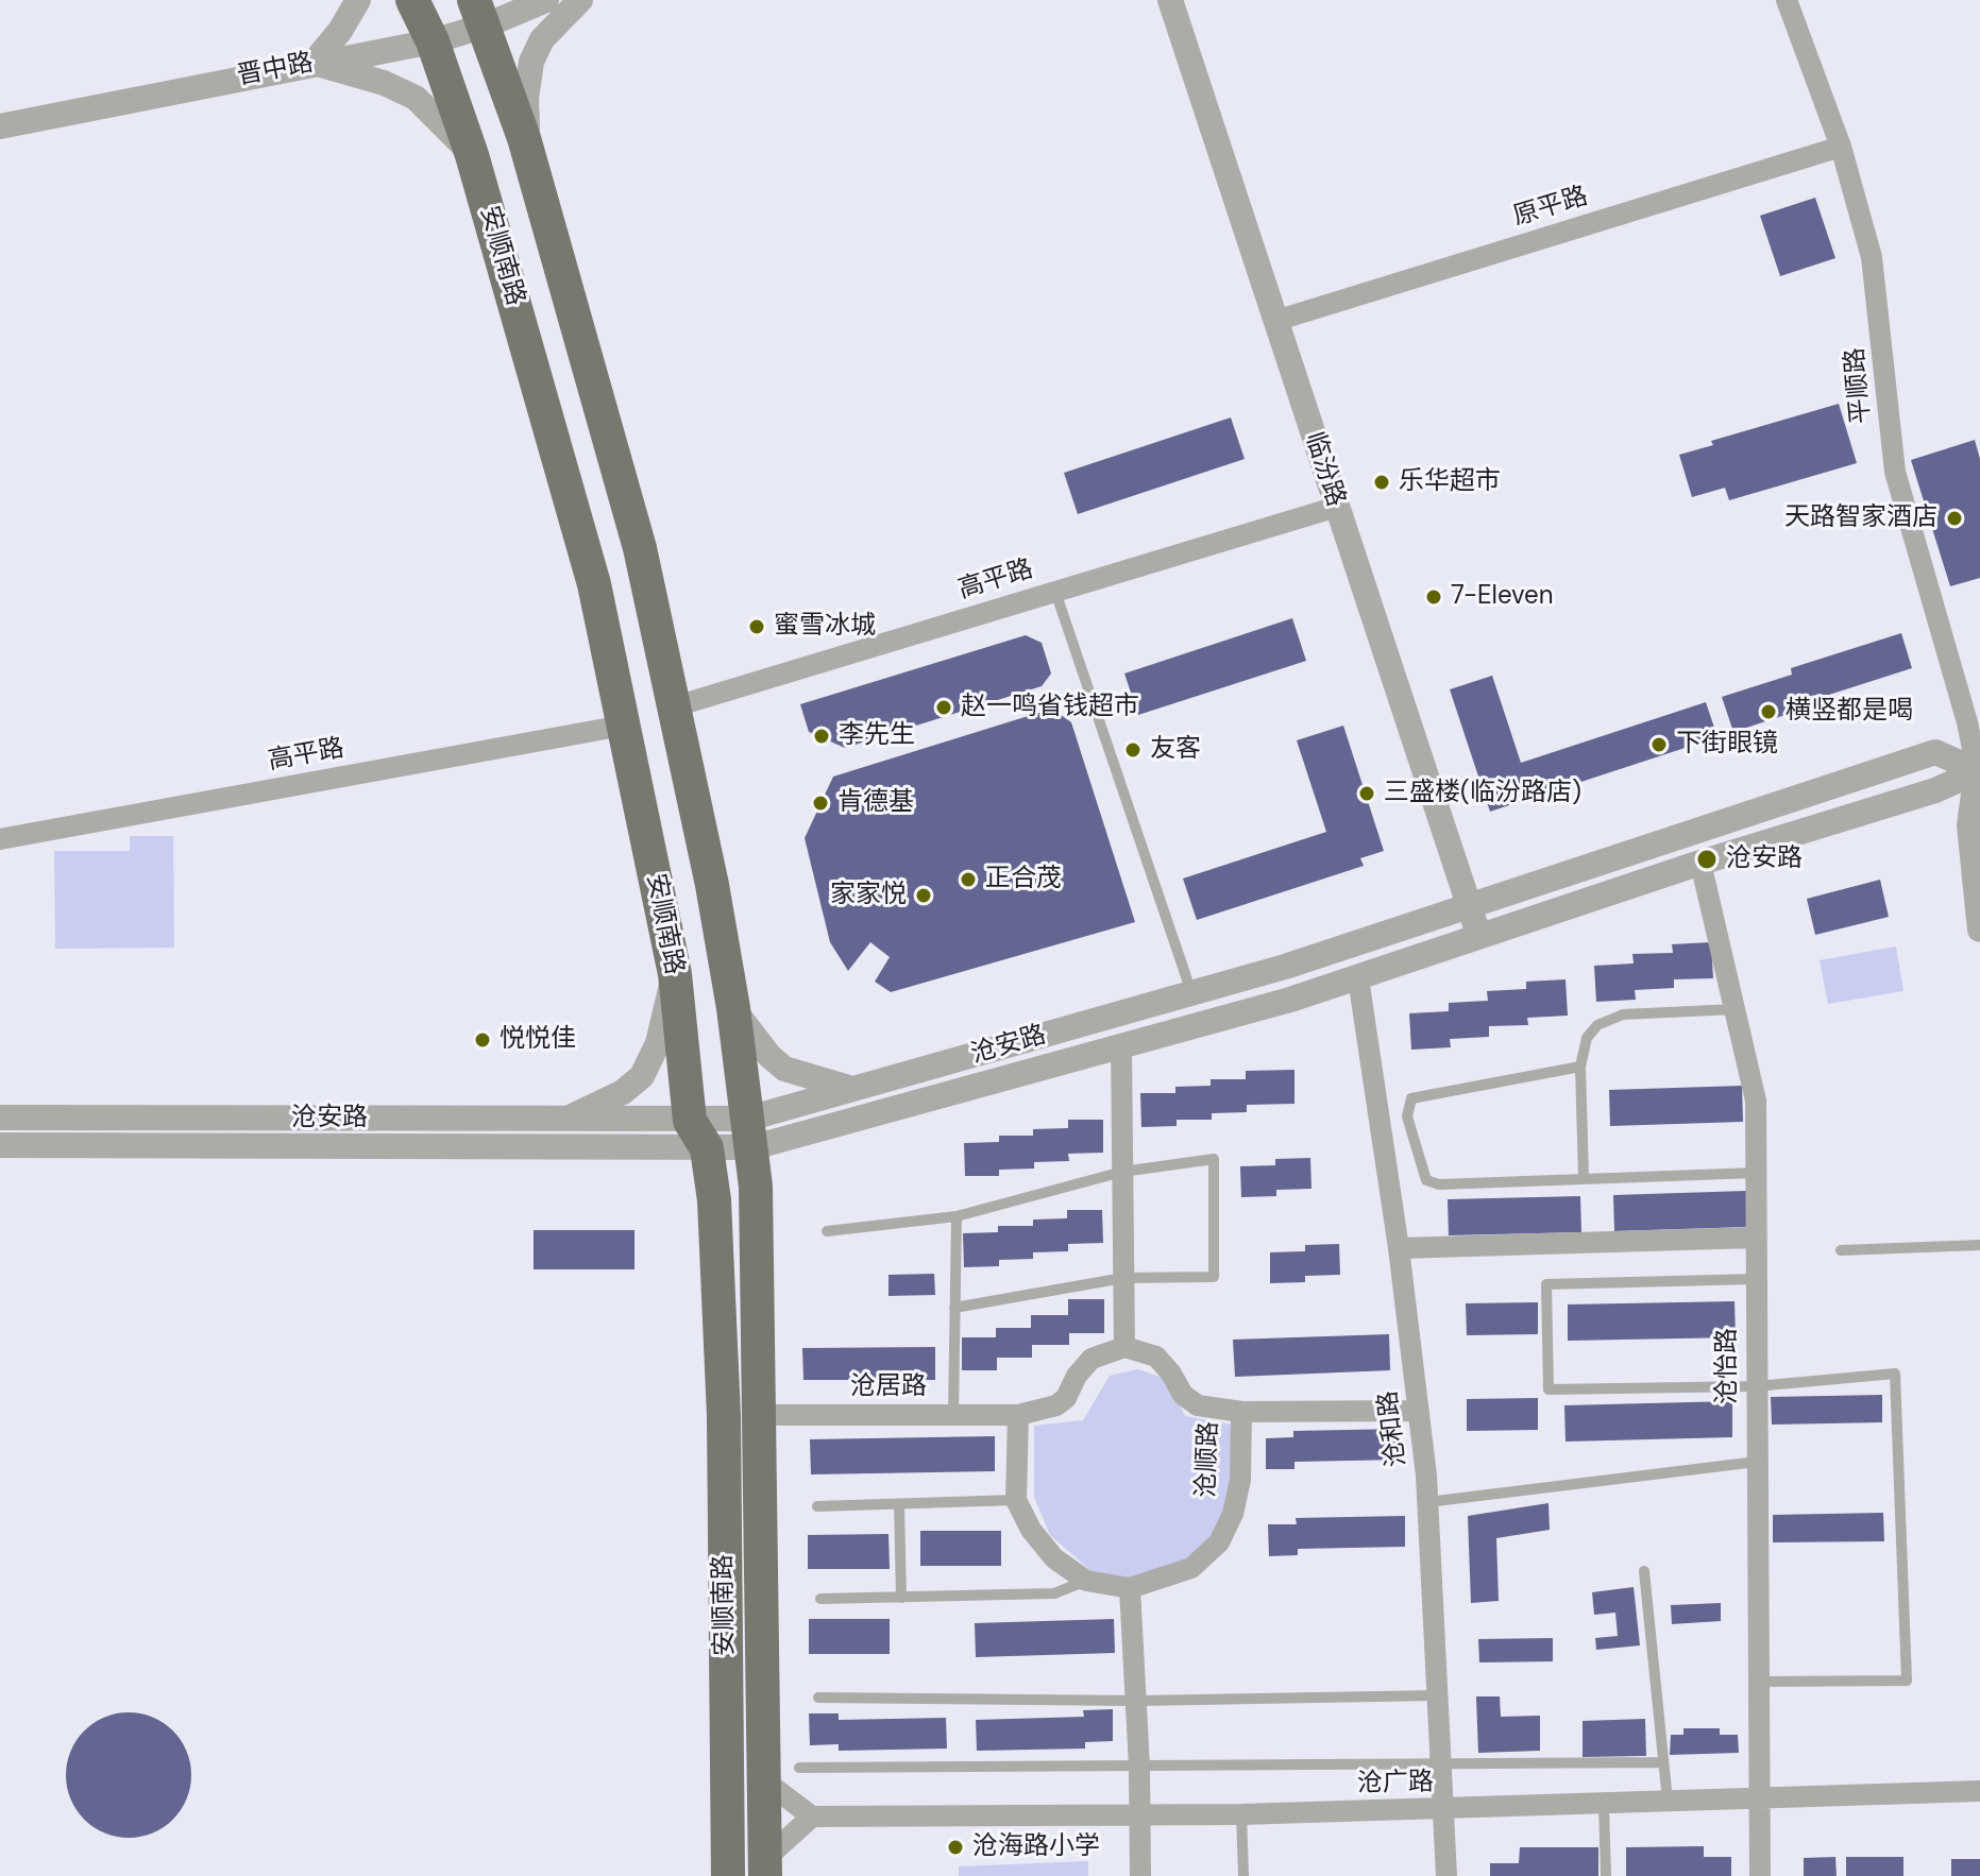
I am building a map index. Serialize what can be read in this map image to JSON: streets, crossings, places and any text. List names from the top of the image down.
{
  "streets": {
    "main road": ["安顺南路"],
    "street": [
      "晋中路",
      "原平路",
      "平顺路",
      "临汾路",
      "高平路",
      "沧安路",
      "沧怡路",
      "沧居路",
      "沧和路",
      "沧顺路",
      "沧广路"
    ]
  },
  "crossings": [
    ["晋中路", "安顺南路"],
    ["原平路", "平顺路"],
    ["原平路", "临汾路"],
    ["安顺南路", "高平路"],
    ["安顺南路", "沧安路"],
    ["安顺南路", "沧居路"],
    ["平顺路", "沧安路"],
    ["临汾路", "高平路"],
    ["临汾路", "沧安路"],
    ["沧安路", "沧怡路"],
    ["沧安路", "沧和路"],
    ["沧怡路", "沧广路"],
    ["沧居路", "沧顺路"],
    ["沧和路", "沧广路"]
  ],
  "places": [
    "乐华超市",
    "天路智家酒店",
    "7-Eleven",
    "蜜雪冰城",
    "赵一鸣省钱超市",
    "横竖都是喝",
    "李先生",
    "下街眼镜",
    "友客",
    "三盛楼(临汾路店)",
    "肯德基",
    "沧安路",
    "正合茂",
    "家家悦",
    "悦悦佳",
    "沧海路小学"
  ]
}
